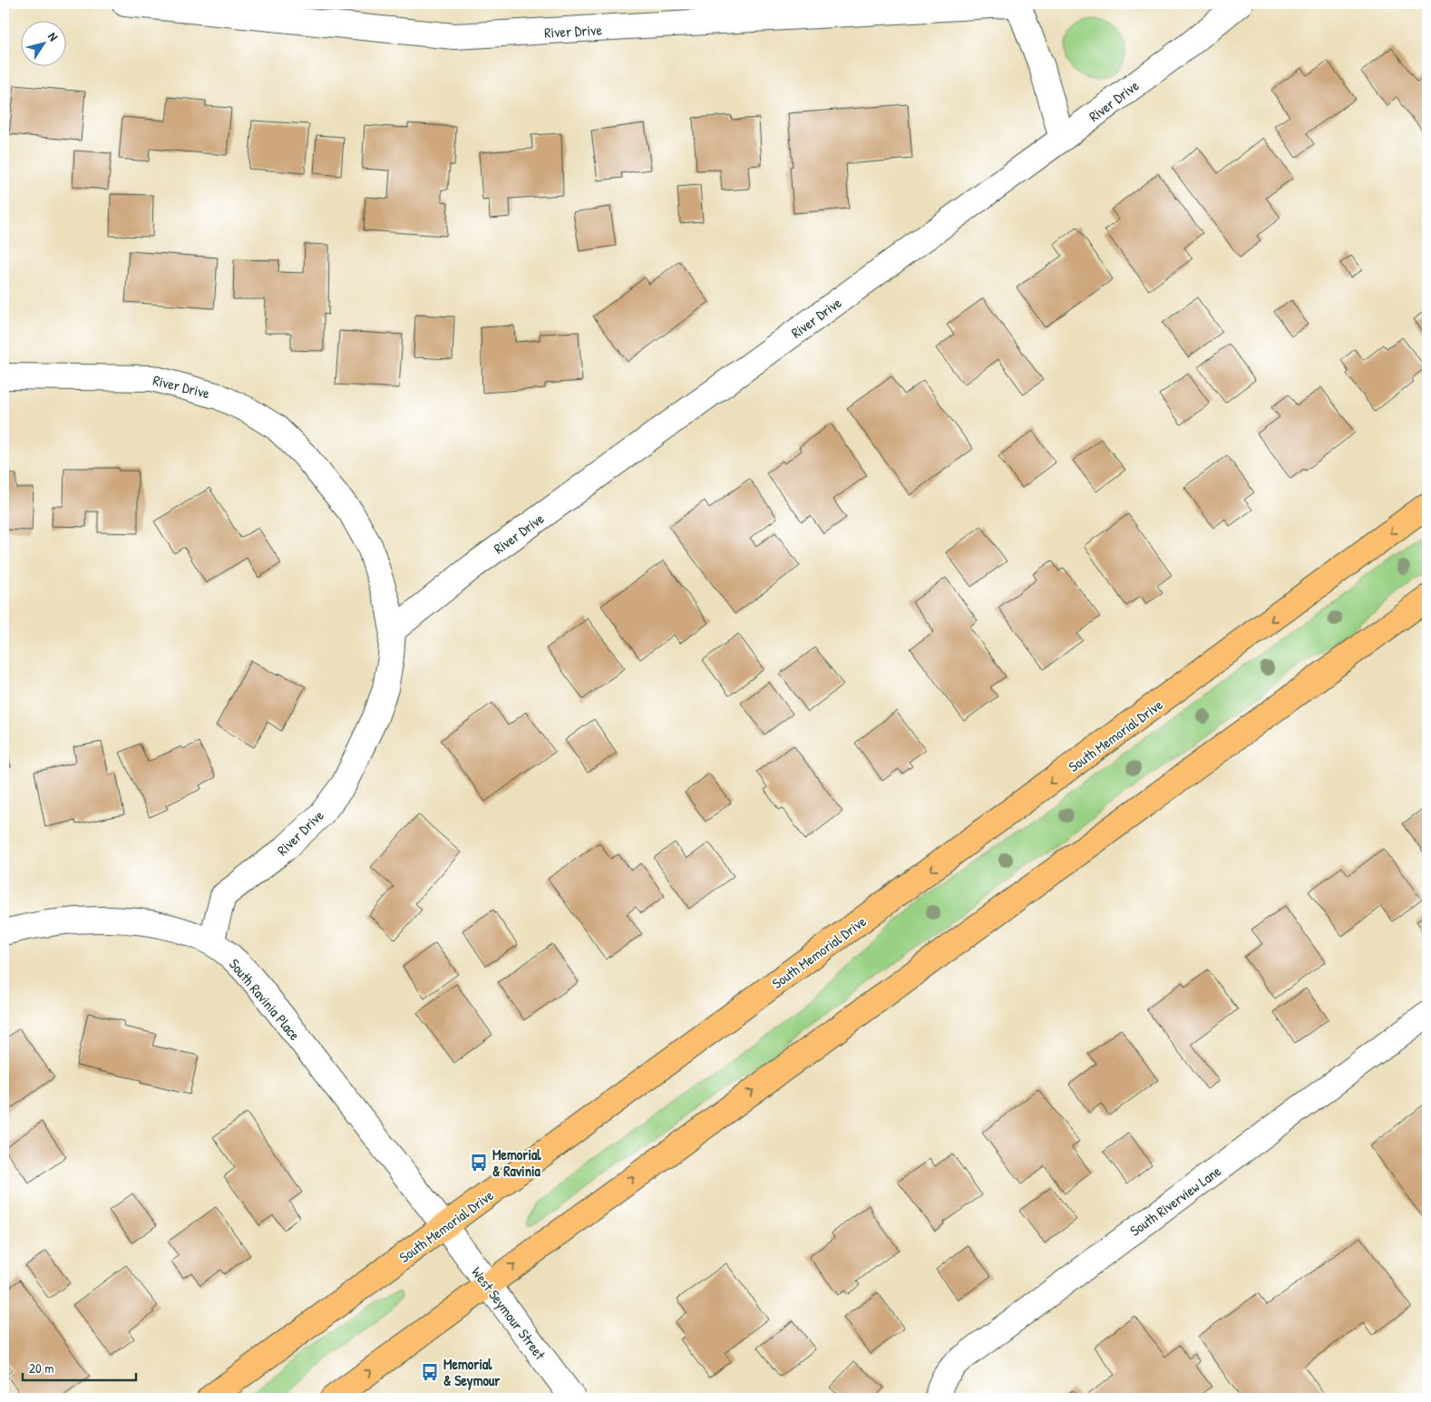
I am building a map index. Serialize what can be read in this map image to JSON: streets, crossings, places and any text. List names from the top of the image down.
{
  "streets": {
    "main road": ["South Memorial Drive"],
    "street": [
      "River Drive",
      "South Ravinia Place",
      "South Riverview Lane",
      "West Seymour Street"
    ]
  },
  "crossings": [
    ["River Drive", "South Ravinia Place"],
    ["South Memorial Drive", "South Ravinia Place"],
    ["South Memorial Drive", "West Seymour Street"],
    ["South Ravinia Place", "West Seymour Street"]
  ],
  "places": {
    "bus stop": ["Memorial & Ravinia", "Memorial & Seymour"]
  },
  "scale_bar": "20 m",
  "north": "top right"
}
